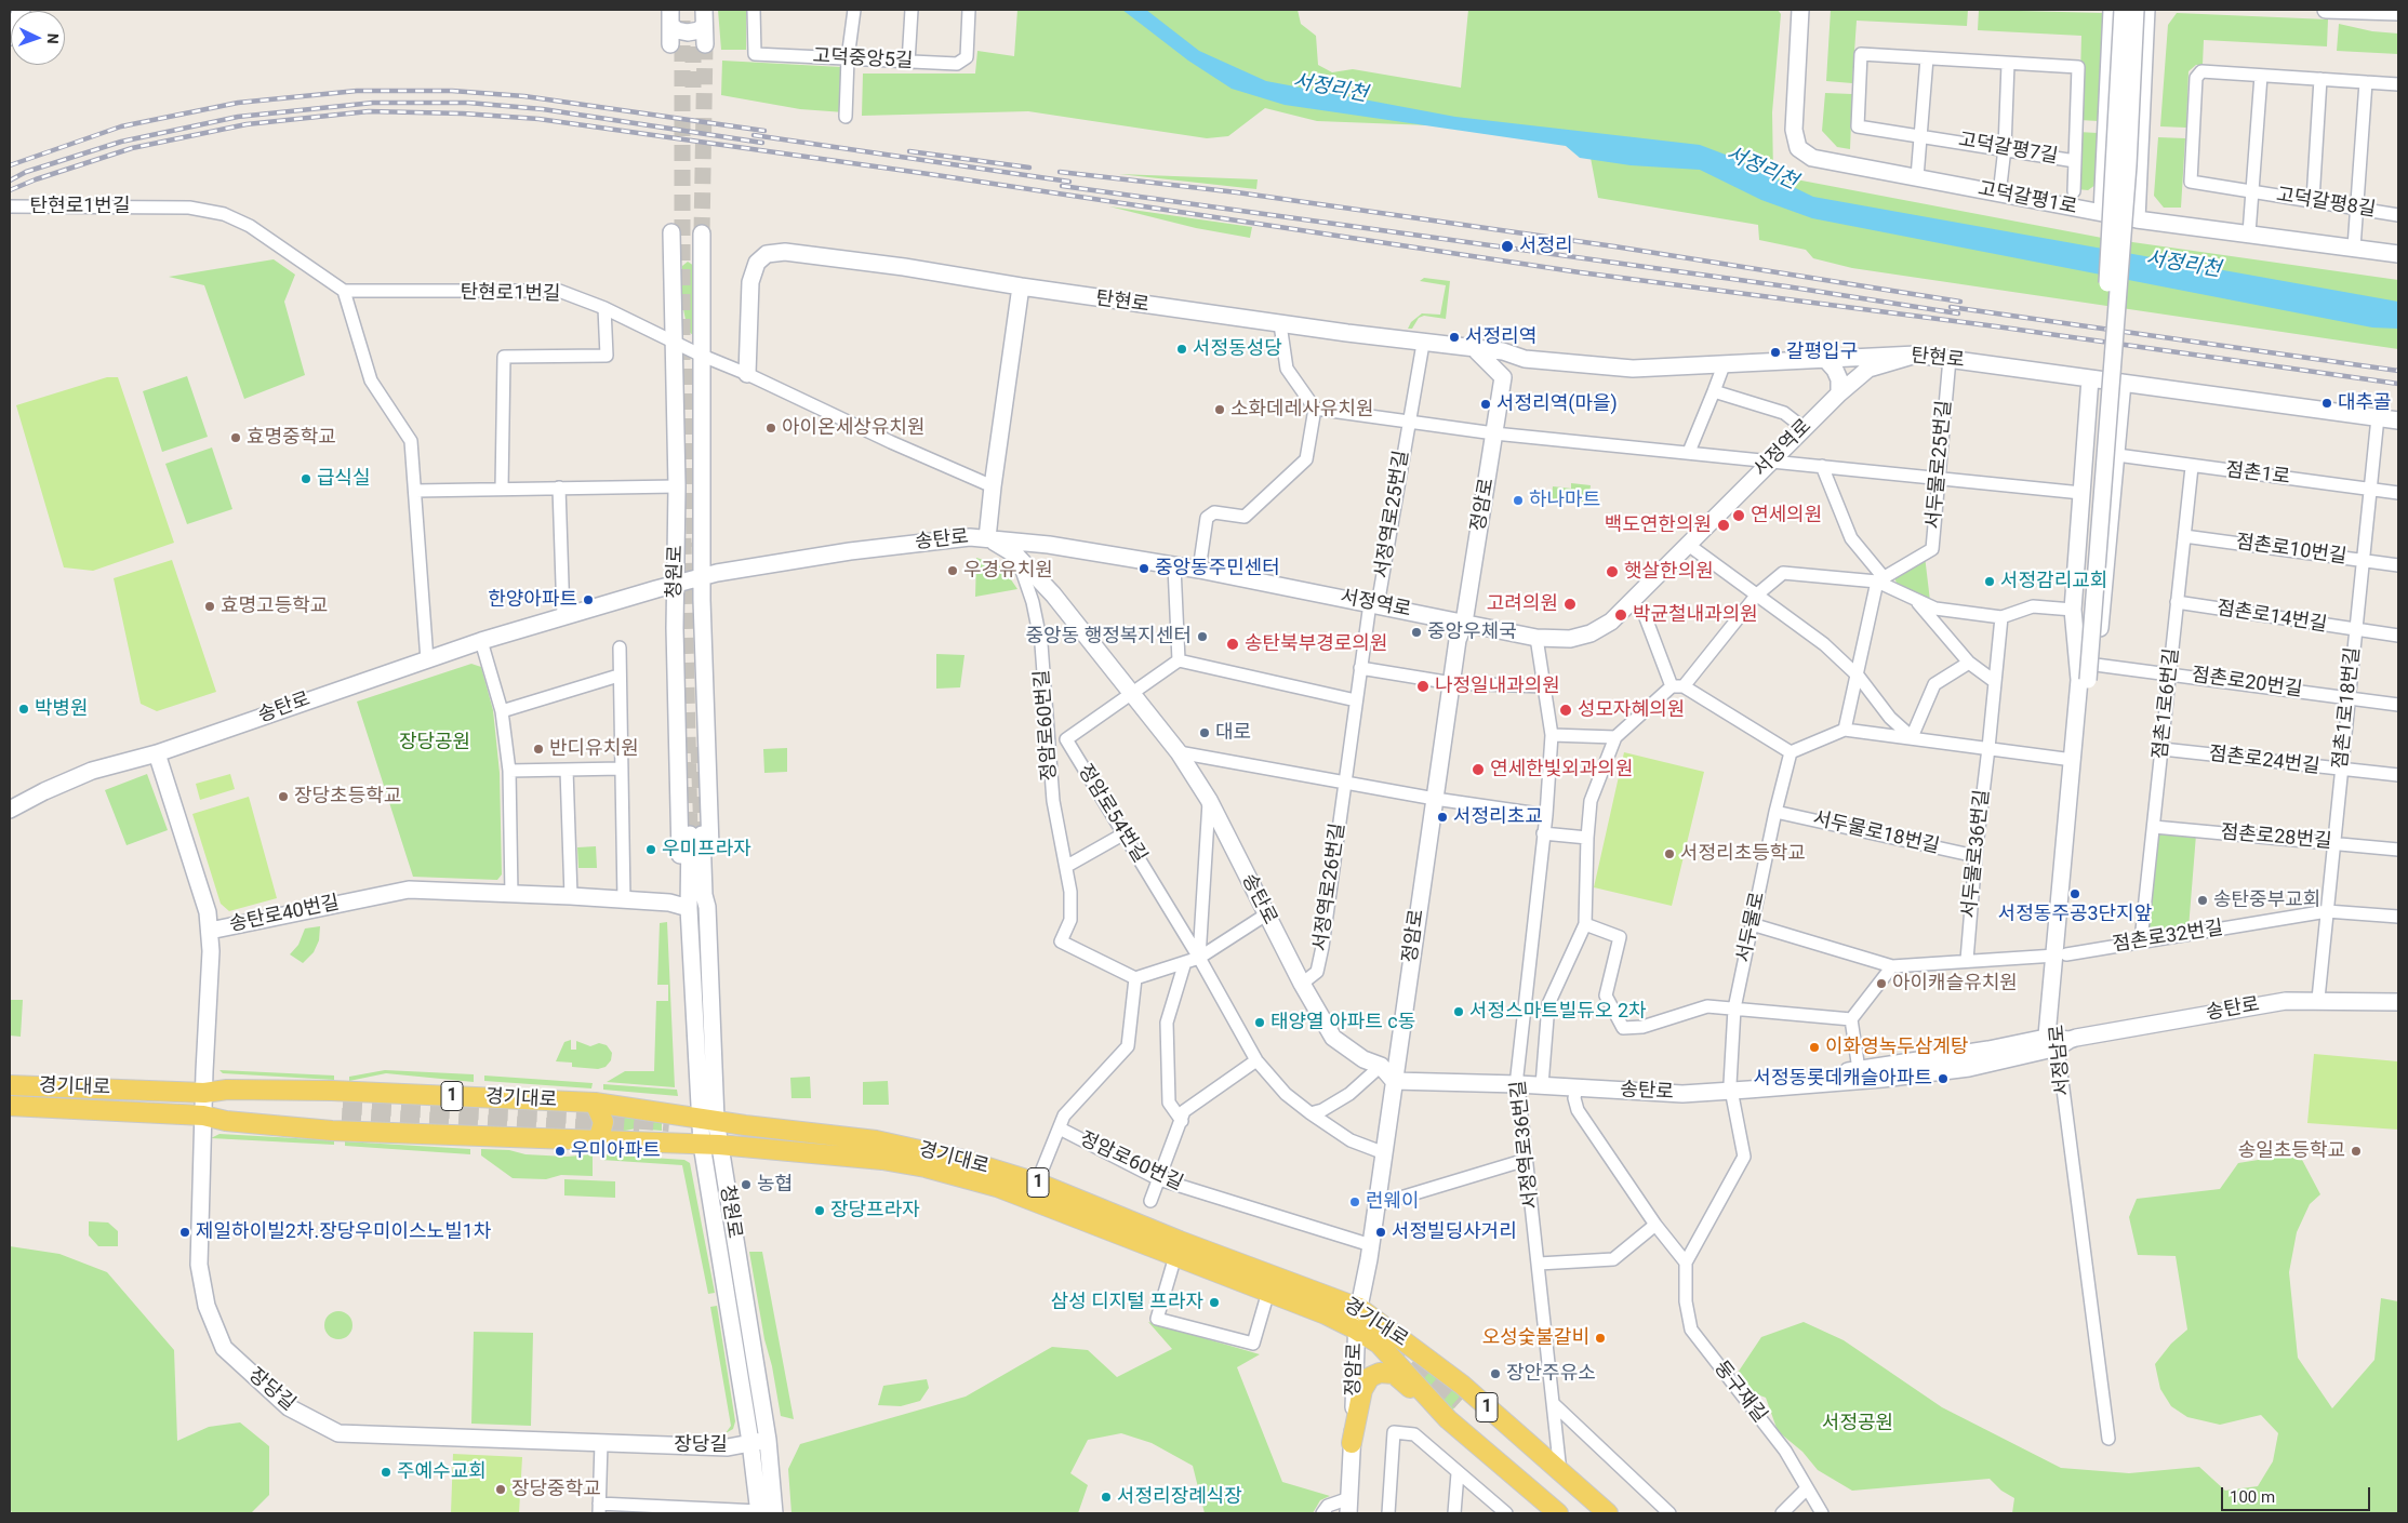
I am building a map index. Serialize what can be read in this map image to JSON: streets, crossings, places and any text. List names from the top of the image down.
{
  "streets": {
    "main road": ["경기대로", "1"],
    "street": [
      "고덕중앙5길",
      "고덕갈평7길",
      "고덕갈평1로",
      "고덕갈평8길",
      "탄현로1번길",
      "탄현로",
      "서정역로",
      "서두물로25번길",
      "점촌1로",
      "정암로",
      "서정역로25번길",
      "송탄로",
      "점촌로10번길",
      "청원로",
      "점촌로14번길",
      "점촌로20번길",
      "점촌1로6번길",
      "점촌1로18번길",
      "정암로60번길",
      "점촌로24번길",
      "정암로54번길",
      "서두물로18번길",
      "점촌로28번길",
      "서두물로36번길",
      "서정역로26번길",
      "송탄로40번길",
      "서두물로",
      "점촌로32번길",
      "서정남로",
      "서정역로36번길",
      "장당길",
      "둥구재길"
    ]
  },
  "crossings": [
    ["고덕갈평1로", "고덕갈평8길"],
    ["탄현로1번길", "탄현로"],
    ["탄현로1번길", "청원로"],
    ["탄현로", "서정역로"],
    ["탄현로", "서두물로25번길"],
    ["탄현로", "정암로"],
    ["탄현로", "서정역로25번길"],
    ["탄현로", "점촌1로18번길"],
    ["서정역로", "정암로"],
    ["서정역로", "서정역로25번길"],
    ["서정역로", "송탄로"],
    ["서정역로", "서정역로26번길"],
    ["서정역로", "서정역로36번길"],
    ["서두물로25번길", "서정역로25번길"],
    ["점촌1로", "점촌1로6번길"],
    ["점촌1로", "점촌1로18번길"],
    ["정암로", "서정역로25번길"],
    ["정암로", "송탄로"],
    ["정암로", "정암로60번길"],
    ["정암로", "정암로54번길"],
    ["정암로", "경기대로"],
    ["서정역로25번길", "서정역로26번길"],
    ["송탄로", "청원로"],
    ["송탄로", "점촌1로18번길"],
    ["송탄로", "정암로60번길"],
    ["송탄로", "정암로54번길"],
    ["송탄로", "서정역로26번길"],
    ["송탄로", "송탄로40번길"],
    ["송탄로", "서두물로"],
    ["송탄로", "서정남로"],
    ["송탄로", "서정역로36번길"],
    ["송탄로", "둥구재길"],
    ["점촌로10번길", "점촌1로6번길"],
    ["점촌로10번길", "점촌1로18번길"],
    ["청원로", "송탄로40번길"],
    ["청원로", "경기대로"],
    ["청원로", "장당길"],
    ["점촌로14번길", "점촌1로6번길"],
    ["점촌로14번길", "점촌1로18번길"],
    ["점촌로20번길", "점촌1로6번길"],
    ["점촌로20번길", "점촌1로18번길"],
    ["점촌1로6번길", "점촌로24번길"],
    ["점촌1로6번길", "점촌로28번길"],
    ["점촌1로6번길", "점촌로32번길"],
    ["점촌1로18번길", "점촌로24번길"],
    ["점촌1로18번길", "점촌로28번길"],
    ["점촌1로18번길", "점촌로32번길"],
    ["서두물로18번길", "서두물로36번길"],
    ["서두물로18번길", "서두물로"],
    ["서두물로36번길", "점촌로32번길"],
    ["송탄로40번길", "장당길"],
    ["서두물로", "둥구재길"],
    ["점촌로32번길", "서정남로"],
    ["경기대로", "서정역로36번길"],
    ["경기대로", "장당길"]
  ],
  "water": ["서정리천"],
  "parks": ["장당공원", "서정공원"],
  "places": [
    "서정리",
    "서정리역",
    "서정동성당",
    "갈평입구",
    "대추골",
    "서정리역(마을)",
    "소화데레사유치원",
    "아이온세상유치원",
    "효명중학교",
    "급식실",
    "하나마트",
    "연세의원",
    "백도연한의원",
    "중앙동주민센터",
    "우경유치원",
    "햇살한의원",
    "서정감리교회",
    "한양아파트",
    "고려의원",
    "효명고등학교",
    "박균철내과의원",
    "중앙우체국",
    "중앙동 행정복지센터",
    "송탄북부경로의원",
    "나정일내과의원",
    "박병원",
    "성모자혜의원",
    "대로",
    "반디유치원",
    "연세한빛외과의원",
    "장당초등학교",
    "서정리초교",
    "우미프라자",
    "서정리초등학교",
    "서정동주공3단지앞",
    "송탄중부교회",
    "아이캐슬유치원",
    "서정스마트빌듀오 2차",
    "태양열 아파트 c동",
    "이화영녹두삼계탕",
    "서정동롯데캐슬아파트",
    "우미아파트",
    "송일초등학교",
    "농협",
    "런웨이",
    "장당프라자",
    "제일하이빌2차.장당우미이스노빌1차",
    "서정빌딩사거리",
    "삼성 디지털 프라자",
    "오성숯불갈비",
    "장안주유소",
    "주예수교회",
    "장당중학교",
    "서정리장례식장"
  ],
  "scale_bar": "100 m",
  "north": "right"
}
